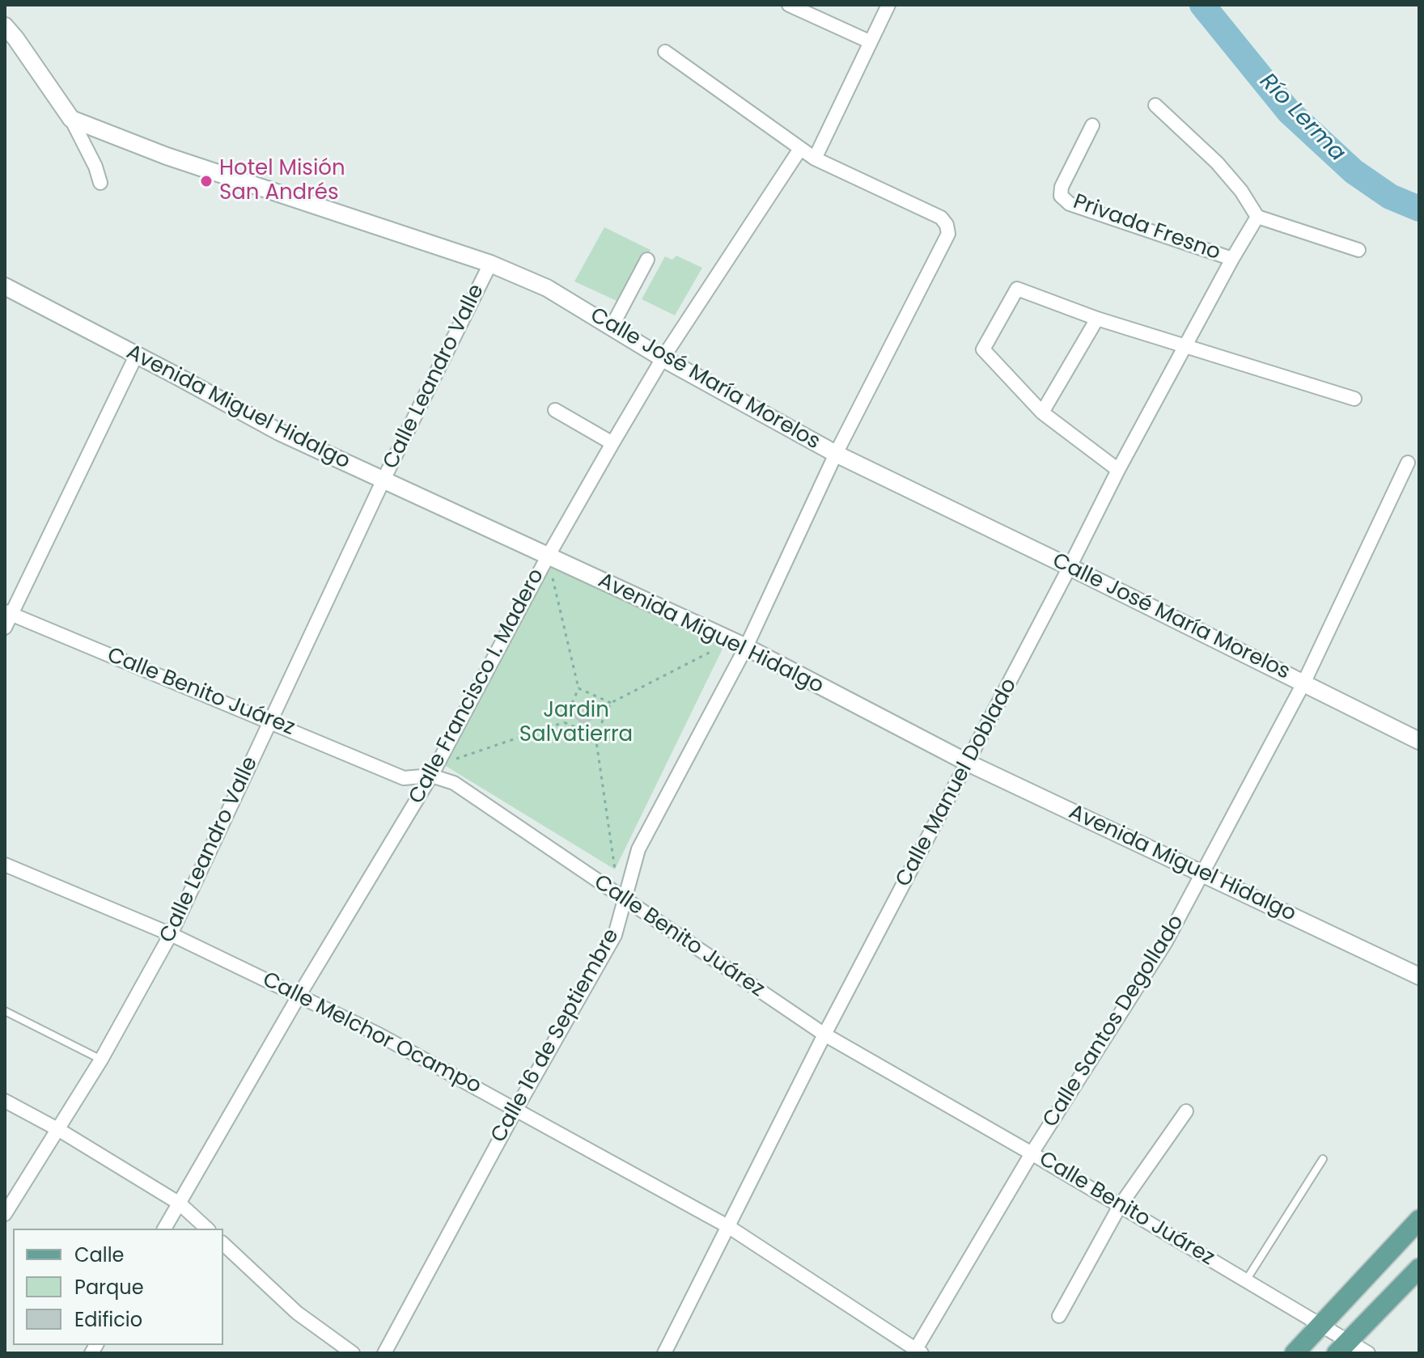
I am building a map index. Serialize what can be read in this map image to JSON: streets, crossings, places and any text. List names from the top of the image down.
{
  "streets": {
    "street": [
      "Privada Fresno",
      "Calle Leandro Valle",
      "Calle José María Morelos",
      "Avenida Miguel Hidalgo",
      "Calle Francisco I. Madero",
      "Calle Benito Juárez",
      "Calle Manuel Doblado",
      "Calle Santos Degollado",
      "Calle Melchor Ocampo",
      "Calle 16 de Septiembre"
    ]
  },
  "crossings": [
    ["Privada Fresno", "Calle Manuel Doblado"],
    ["Calle Leandro Valle", "Calle José María Morelos"],
    ["Calle Leandro Valle", "Avenida Miguel Hidalgo"],
    ["Calle Leandro Valle", "Calle Benito Juárez"],
    ["Calle Leandro Valle", "Calle Melchor Ocampo"],
    ["Calle José María Morelos", "Calle Francisco I. Madero"],
    ["Calle José María Morelos", "Calle Manuel Doblado"],
    ["Calle José María Morelos", "Calle Santos Degollado"],
    ["Calle José María Morelos", "Calle 16 de Septiembre"],
    ["Avenida Miguel Hidalgo", "Calle Francisco I. Madero"],
    ["Avenida Miguel Hidalgo", "Calle Manuel Doblado"],
    ["Avenida Miguel Hidalgo", "Calle Santos Degollado"],
    ["Avenida Miguel Hidalgo", "Calle 16 de Septiembre"],
    ["Calle Francisco I. Madero", "Calle Benito Juárez"],
    ["Calle Francisco I. Madero", "Calle Melchor Ocampo"],
    ["Calle Benito Juárez", "Calle Manuel Doblado"],
    ["Calle Benito Juárez", "Calle Santos Degollado"],
    ["Calle Benito Juárez", "Calle 16 de Septiembre"],
    ["Calle Manuel Doblado", "Calle Melchor Ocampo"],
    ["Calle Santos Degollado", "Calle Melchor Ocampo"],
    ["Calle Melchor Ocampo", "Calle 16 de Septiembre"]
  ],
  "water": ["Río Lerma"],
  "parks": ["Jardin Salvatierra"],
  "places": ["Hotel Misión San Andrés"],
  "legend": ["Calle", "Parque", "Edificio"]
}
